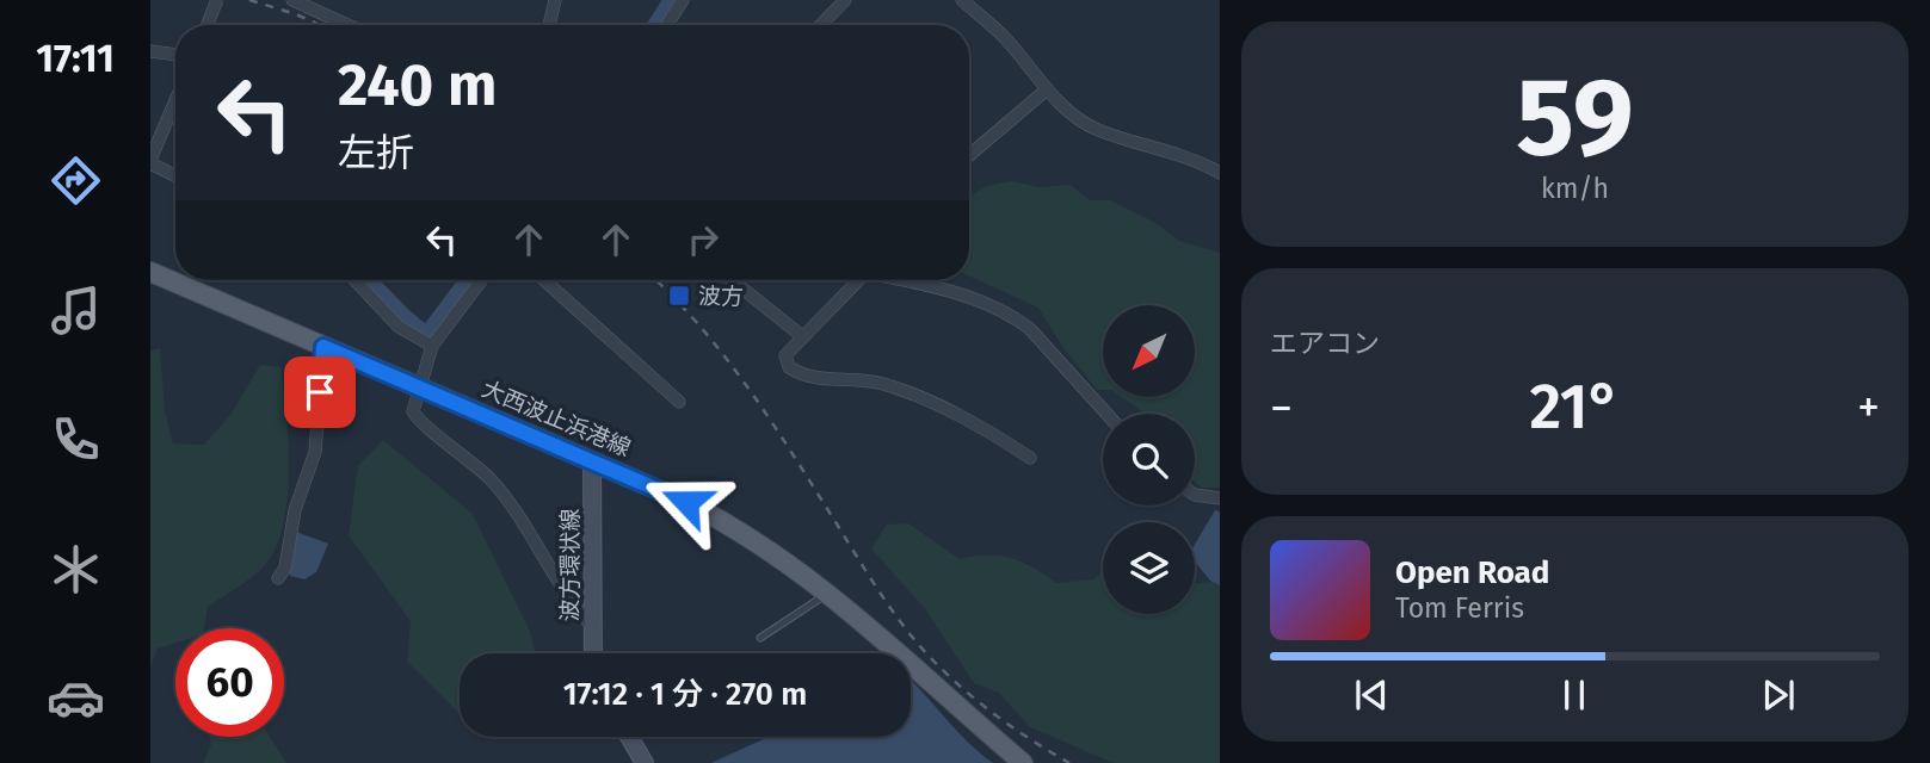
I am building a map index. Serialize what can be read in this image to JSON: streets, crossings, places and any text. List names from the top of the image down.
{
  "streets": {
    "main road": ["大西波止浜港線", "波方環状線"]
  },
  "crossings": [
    ["大西波止浜港線", "波方環状線"]
  ],
  "places": {
    "transit": ["波方"]
  },
  "north": "bottom left",
  "page": {
    "tabs": "17:11",
    "tile": [
      ["59", "km/h"],
      "エアコン"
    ],
    "turn": ["240 m", "左折"],
    "heat": ["−", "21°", "+"],
    "song": ["Open Road", "Tom Ferris"],
    "limit": "60",
    "trip": "17:12 · 1 分 · 270 m"
  }
}
